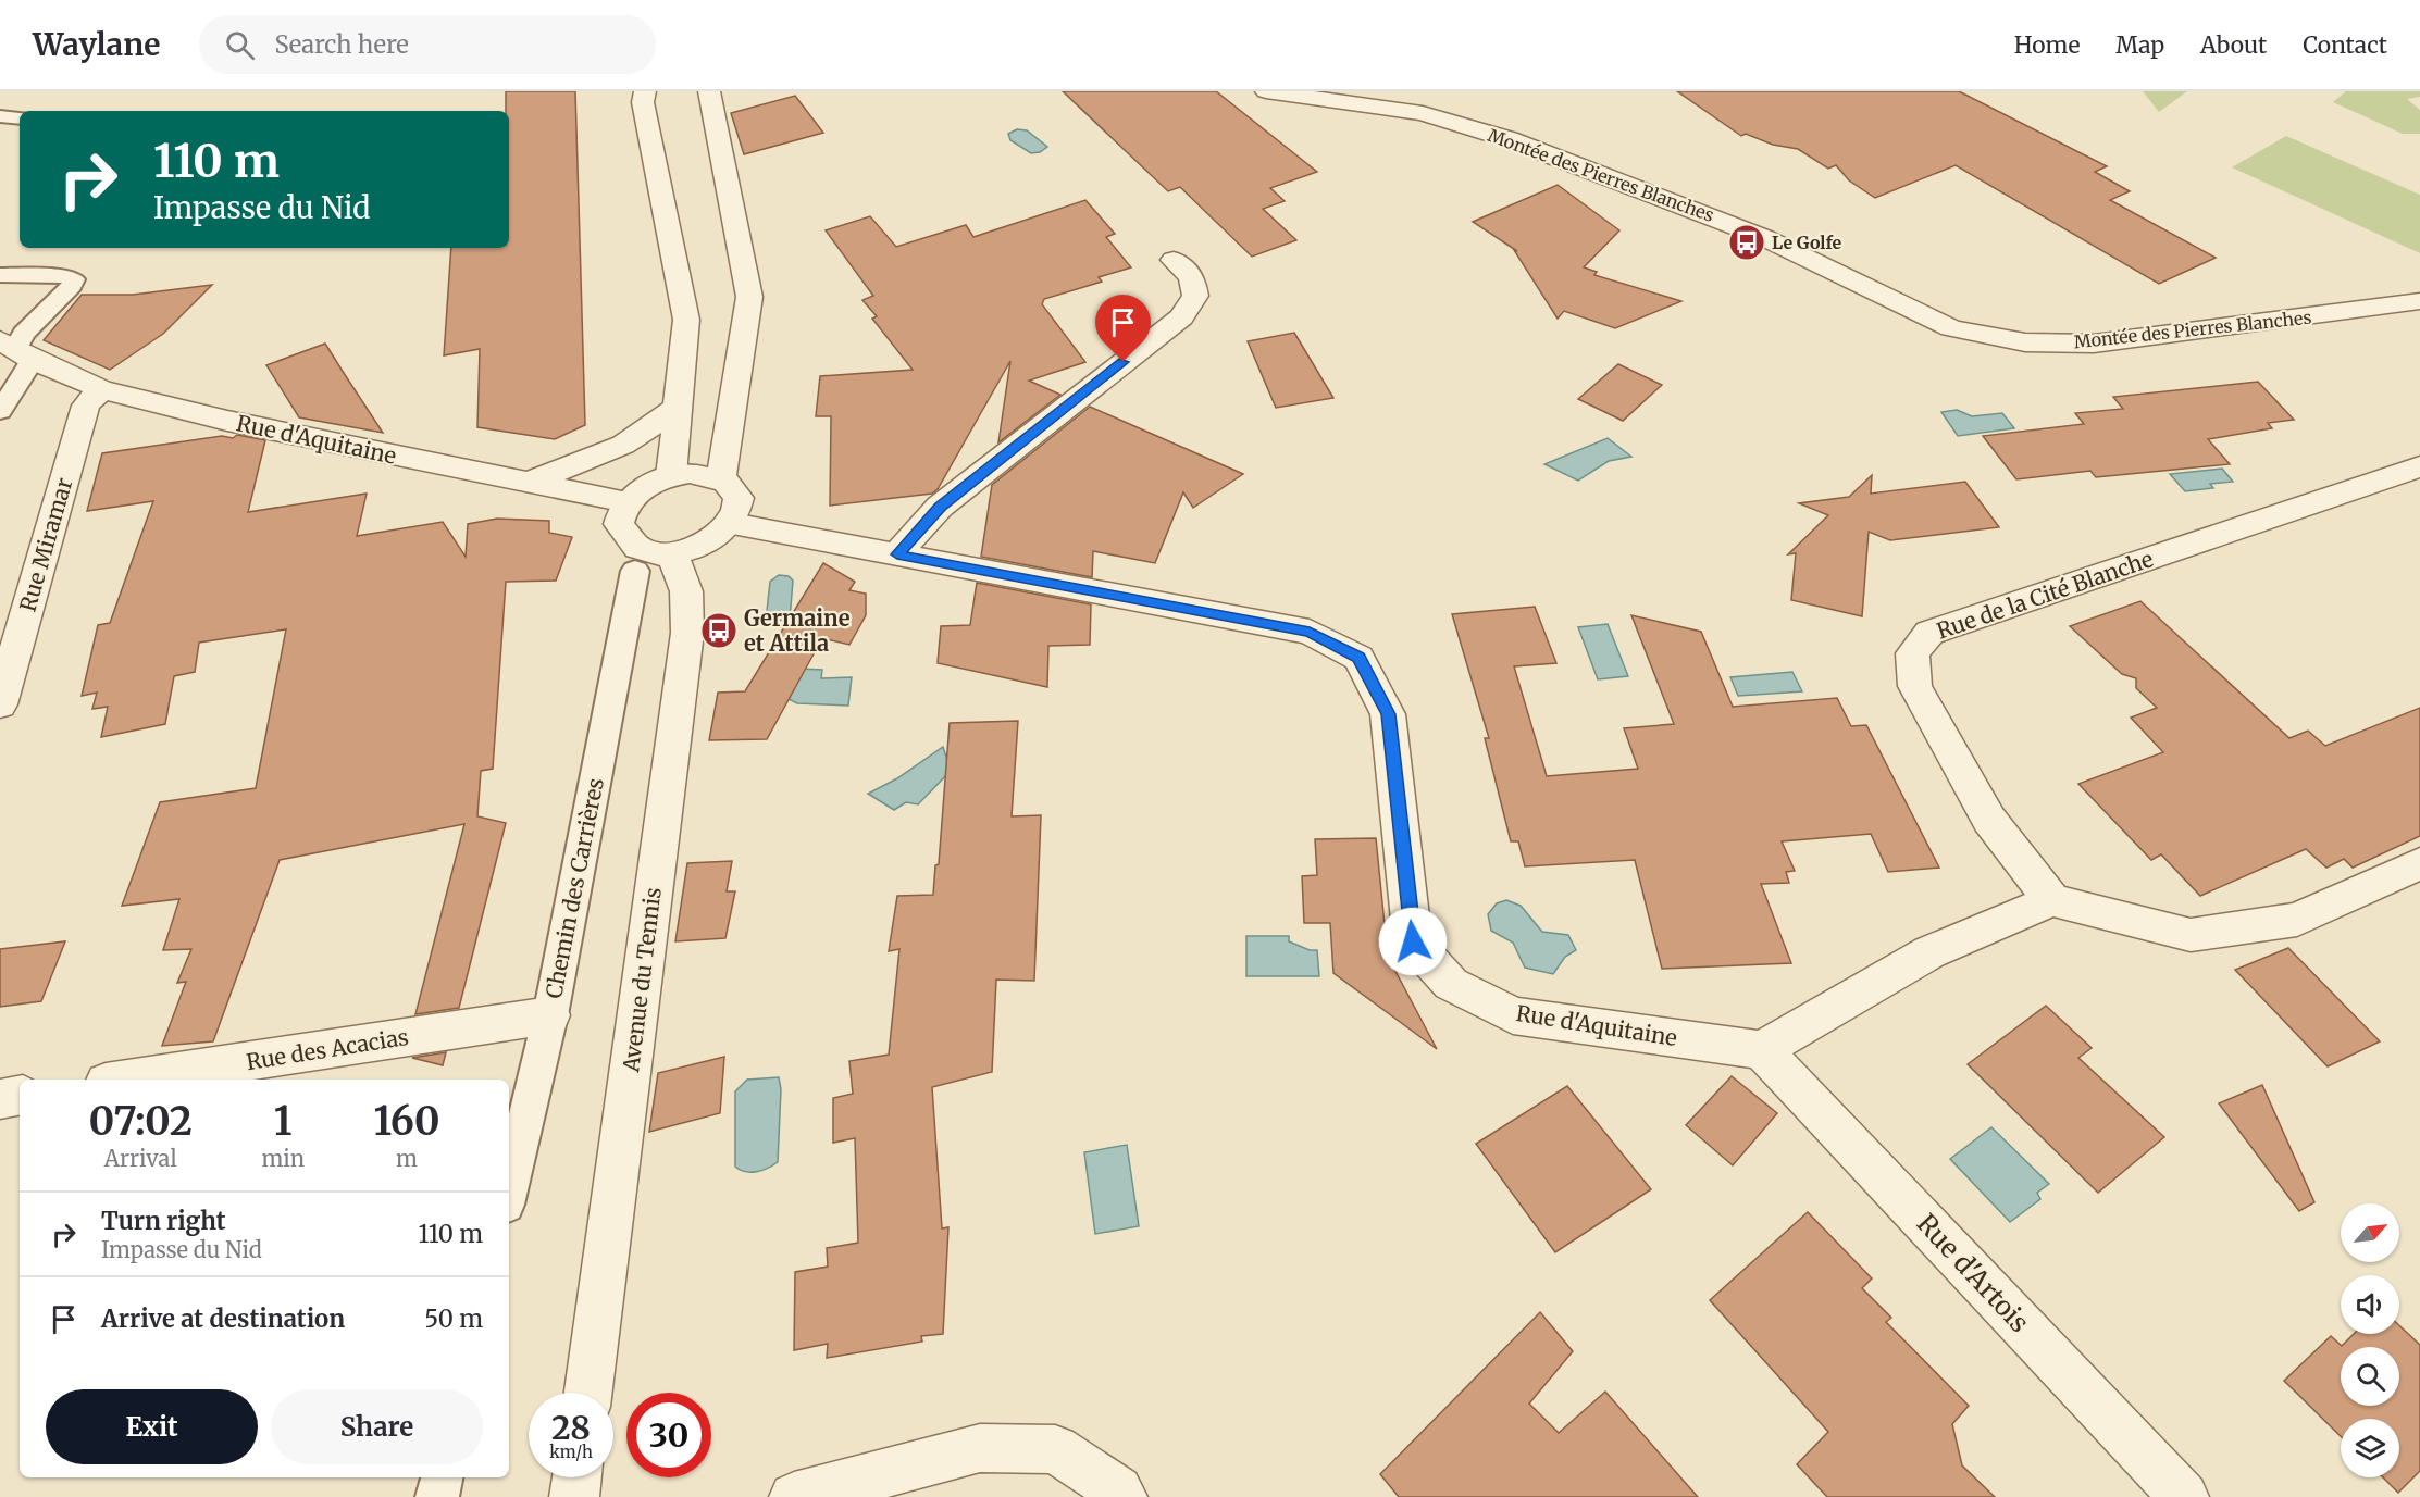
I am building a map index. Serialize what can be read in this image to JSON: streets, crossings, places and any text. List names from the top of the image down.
{
  "streets": {
    "street": [
      "Montée des Pierres Blanches",
      "Rue d'Aquitaine",
      "Rue Miramar",
      "Rue de la Cité Blanche",
      "Avenue du Tennis",
      "Rue des Acacias",
      "Rue d'Artois"
    ],
    "lane": ["Chemin des Carrières"]
  },
  "crossings": [
    ["Rue d'Aquitaine", "Rue Miramar"],
    ["Rue d'Aquitaine", "Avenue du Tennis"],
    ["Rue d'Aquitaine", "Rue d'Artois"],
    ["Chemin des Carrières", "Rue des Acacias"]
  ],
  "places": {
    "bus stop": ["Le Golfe", "Germaine et Attila"]
  },
  "north": "top right",
  "page": {
    "header": "Waylane",
    "search": "Search here",
    "nav": [
      "Home",
      "Map",
      "About",
      "Contact"
    ],
    "turn": ["110 m", "Impasse du Nid"],
    "eta": [
      "07:02",
      "Arrival",
      "1",
      "min",
      "160",
      "m"
    ],
    "list": [
      {
        "name": "Turn right",
        "note": "Impasse du Nid",
        "value": "110 m"
      },
      {
        "name": "Arrive at destination",
        "value": "50 m"
      }
    ],
    "buttons": ["Exit", "Share"],
    "speed": "28 km/h",
    "limit": "30"
  }
}
